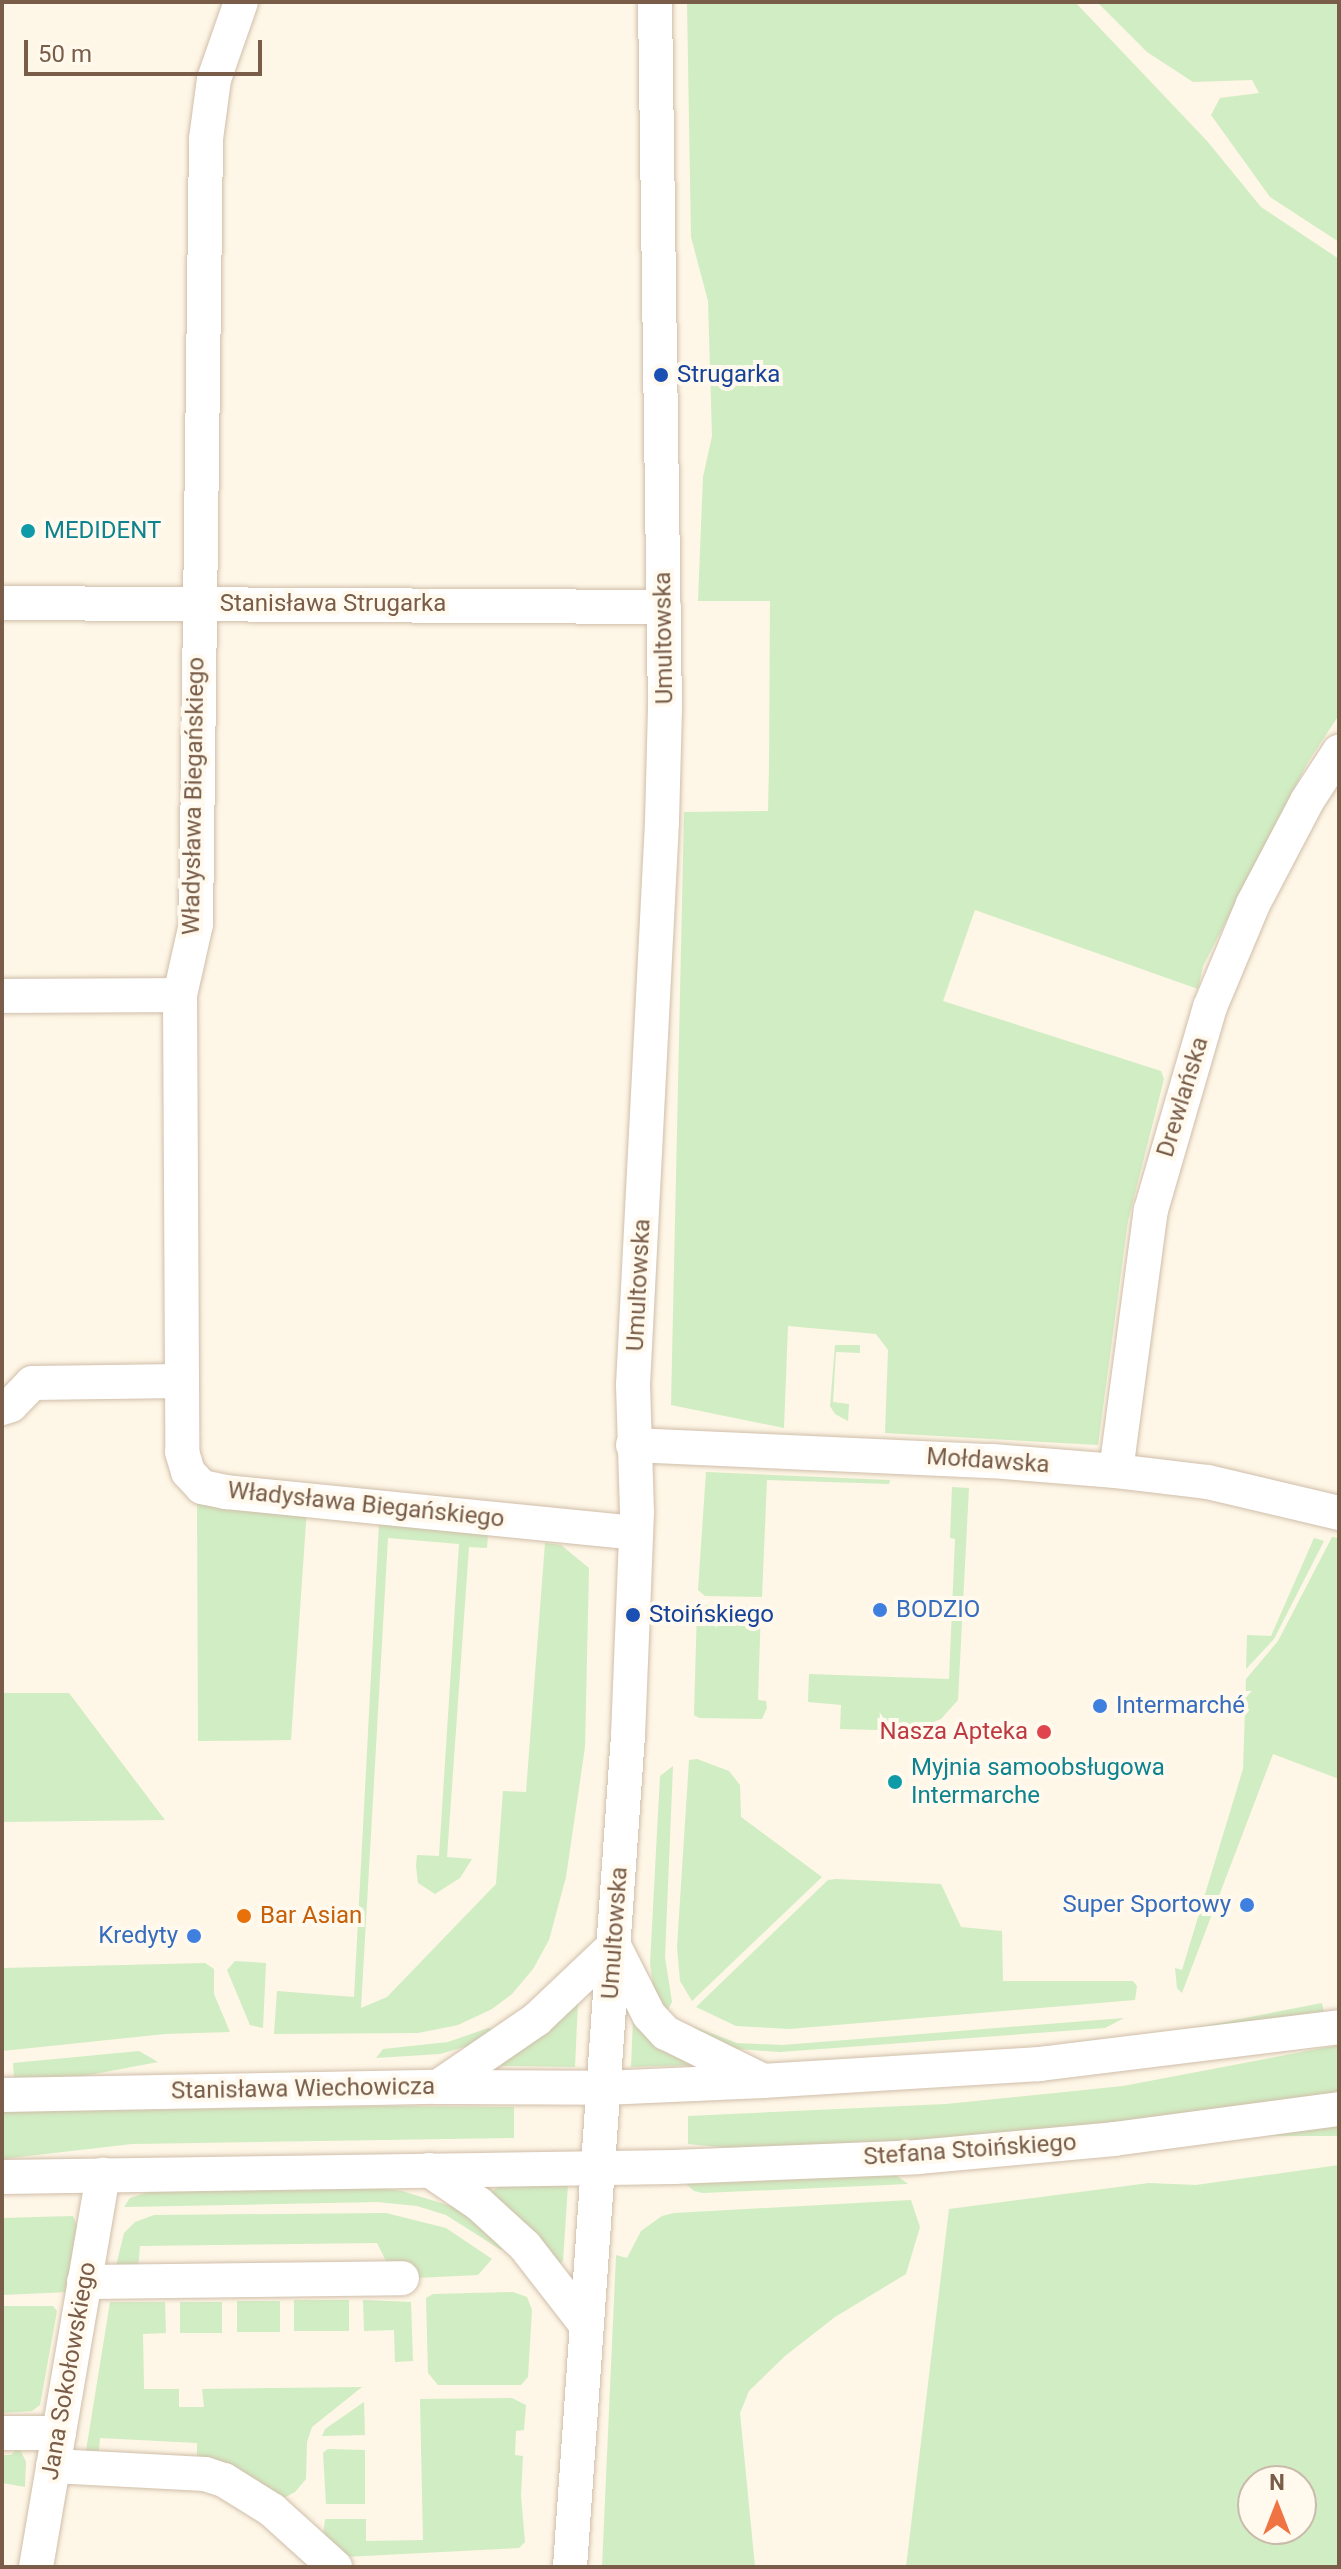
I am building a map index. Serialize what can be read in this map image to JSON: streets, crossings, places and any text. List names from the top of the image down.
{
  "streets": {
    "street": [
      "Stanisława Strugarka",
      "Umultowska",
      "Władysława Biegańskiego",
      "Drewlańska",
      "Mołdawska",
      "Stanisława Wiechowicza",
      "Stefana Stoińskiego",
      "Jana Sokołowskiego"
    ]
  },
  "crossings": [
    ["Stanisława Strugarka", "Umultowska"],
    ["Stanisława Strugarka", "Władysława Biegańskiego"],
    ["Umultowska", "Władysława Biegańskiego"],
    ["Umultowska", "Mołdawska"],
    ["Umultowska", "Stanisława Wiechowicza"],
    ["Umultowska", "Stefana Stoińskiego"],
    ["Drewlańska", "Mołdawska"]
  ],
  "places": [
    "Strugarka",
    "MEDIDENT",
    "BODZIO",
    "Stoińskiego",
    "Intermarché",
    "Nasza Apteka",
    "Myjnia samoobsługowa Intermarche",
    "Super Sportowy",
    "Bar Asian",
    "Kredyty"
  ],
  "scale_bar": "50 m",
  "north": "top"
}
